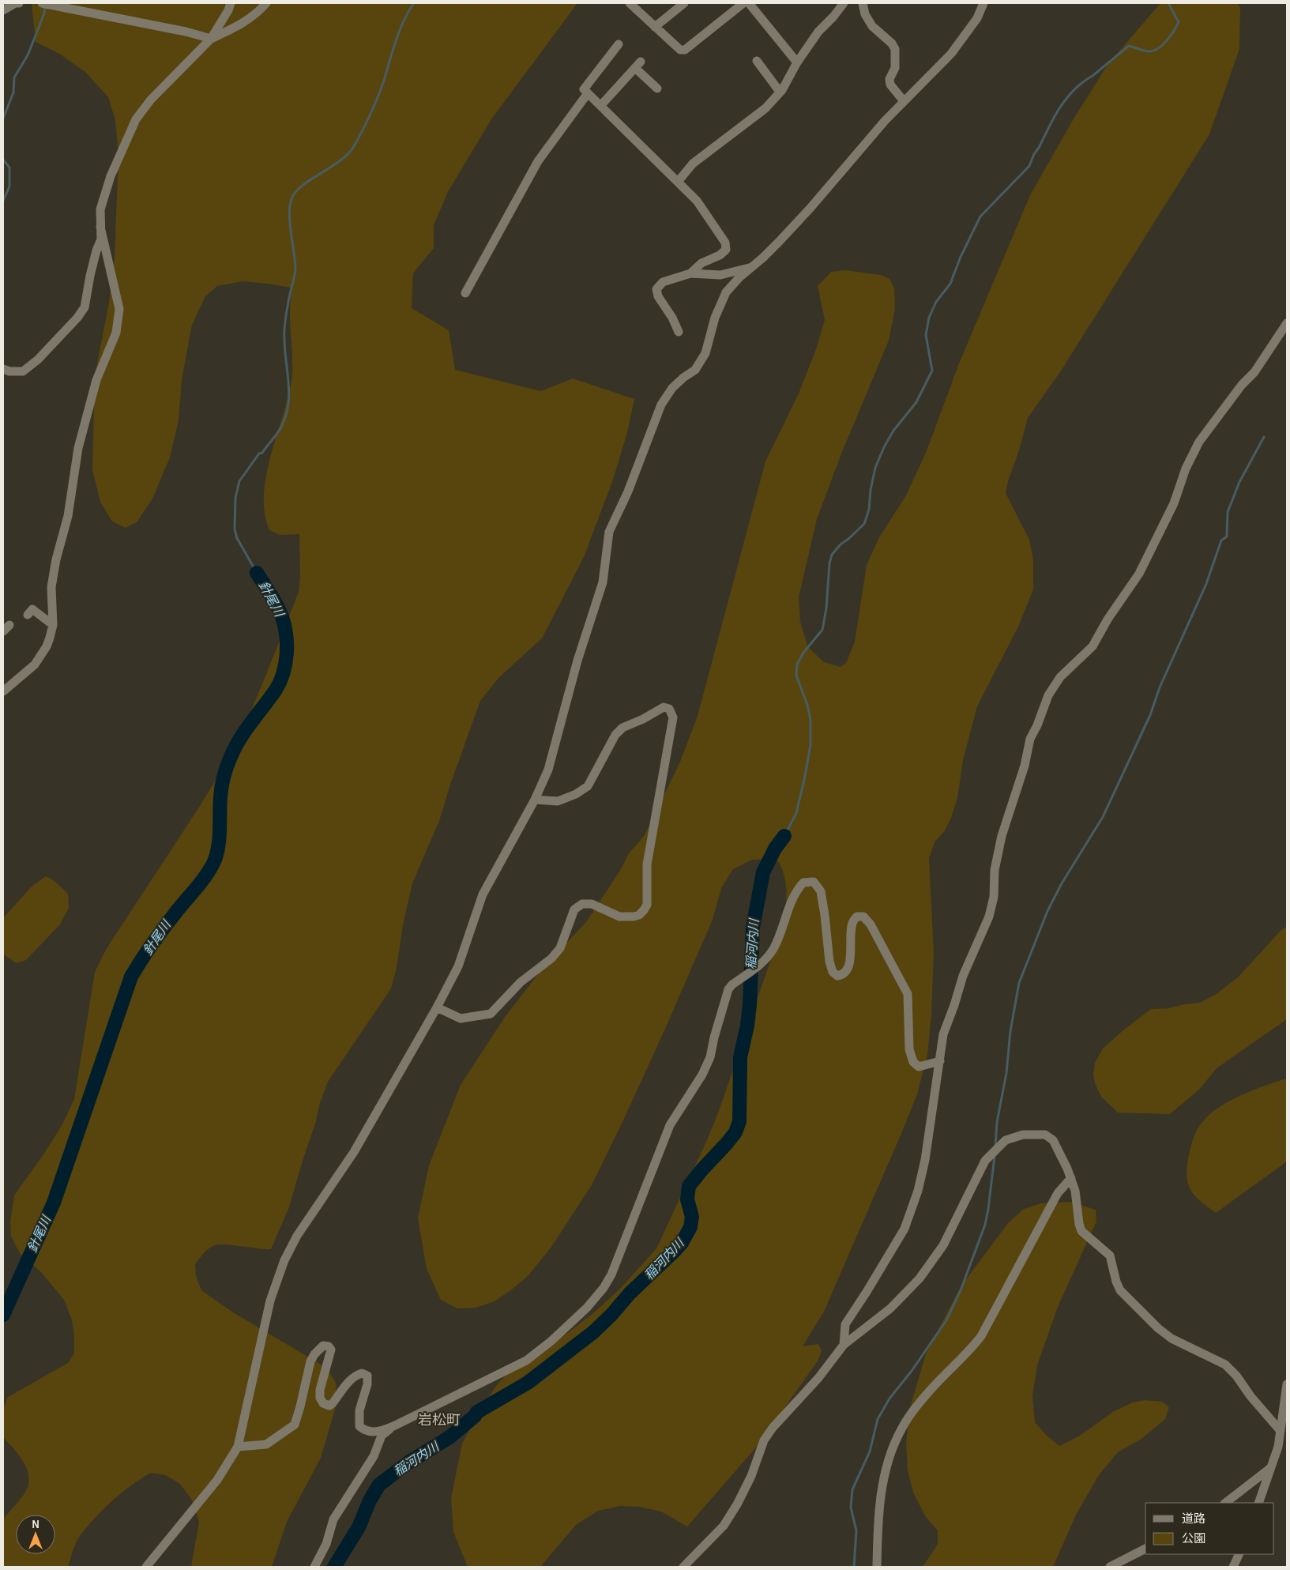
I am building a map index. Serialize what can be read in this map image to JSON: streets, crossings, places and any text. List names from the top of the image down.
{
  "districts": ["岩松町"],
  "water": ["針尾川", "稲河内川"],
  "legend": ["道路", "公園"],
  "north": "top"
}
